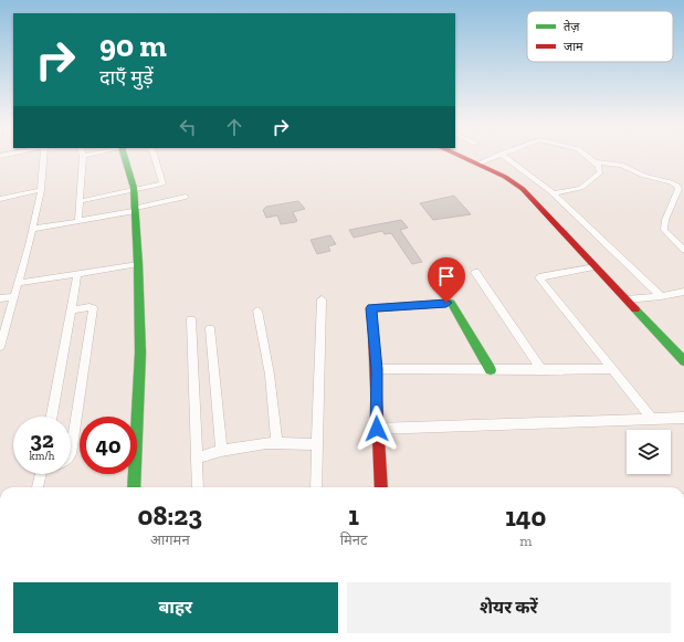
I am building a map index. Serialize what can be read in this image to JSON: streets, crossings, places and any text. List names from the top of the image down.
{
  "legend": ["तेज़", "जाम"],
  "page": {
    "turn": ["90 m", "दाएँ मुड़ें"],
    "speed": "32 km/h",
    "limit": "40",
    "eta": [
      "08:23",
      "आगमन",
      "1",
      "मिनट",
      "140",
      "m"
    ],
    "buttons": ["बाहर", "शेयर करें"]
  }
}
